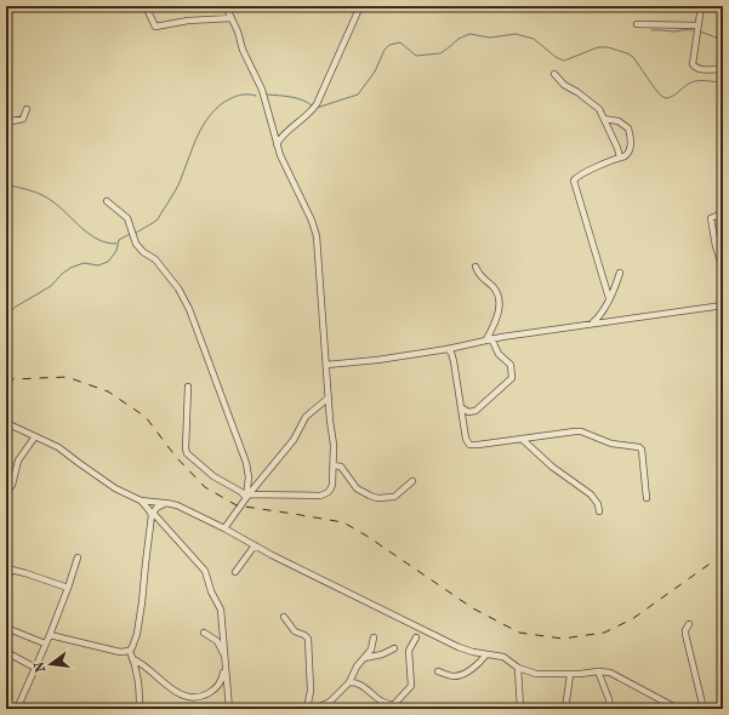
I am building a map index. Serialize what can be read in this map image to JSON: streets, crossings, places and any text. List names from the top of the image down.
{
  "north": "left"
}
